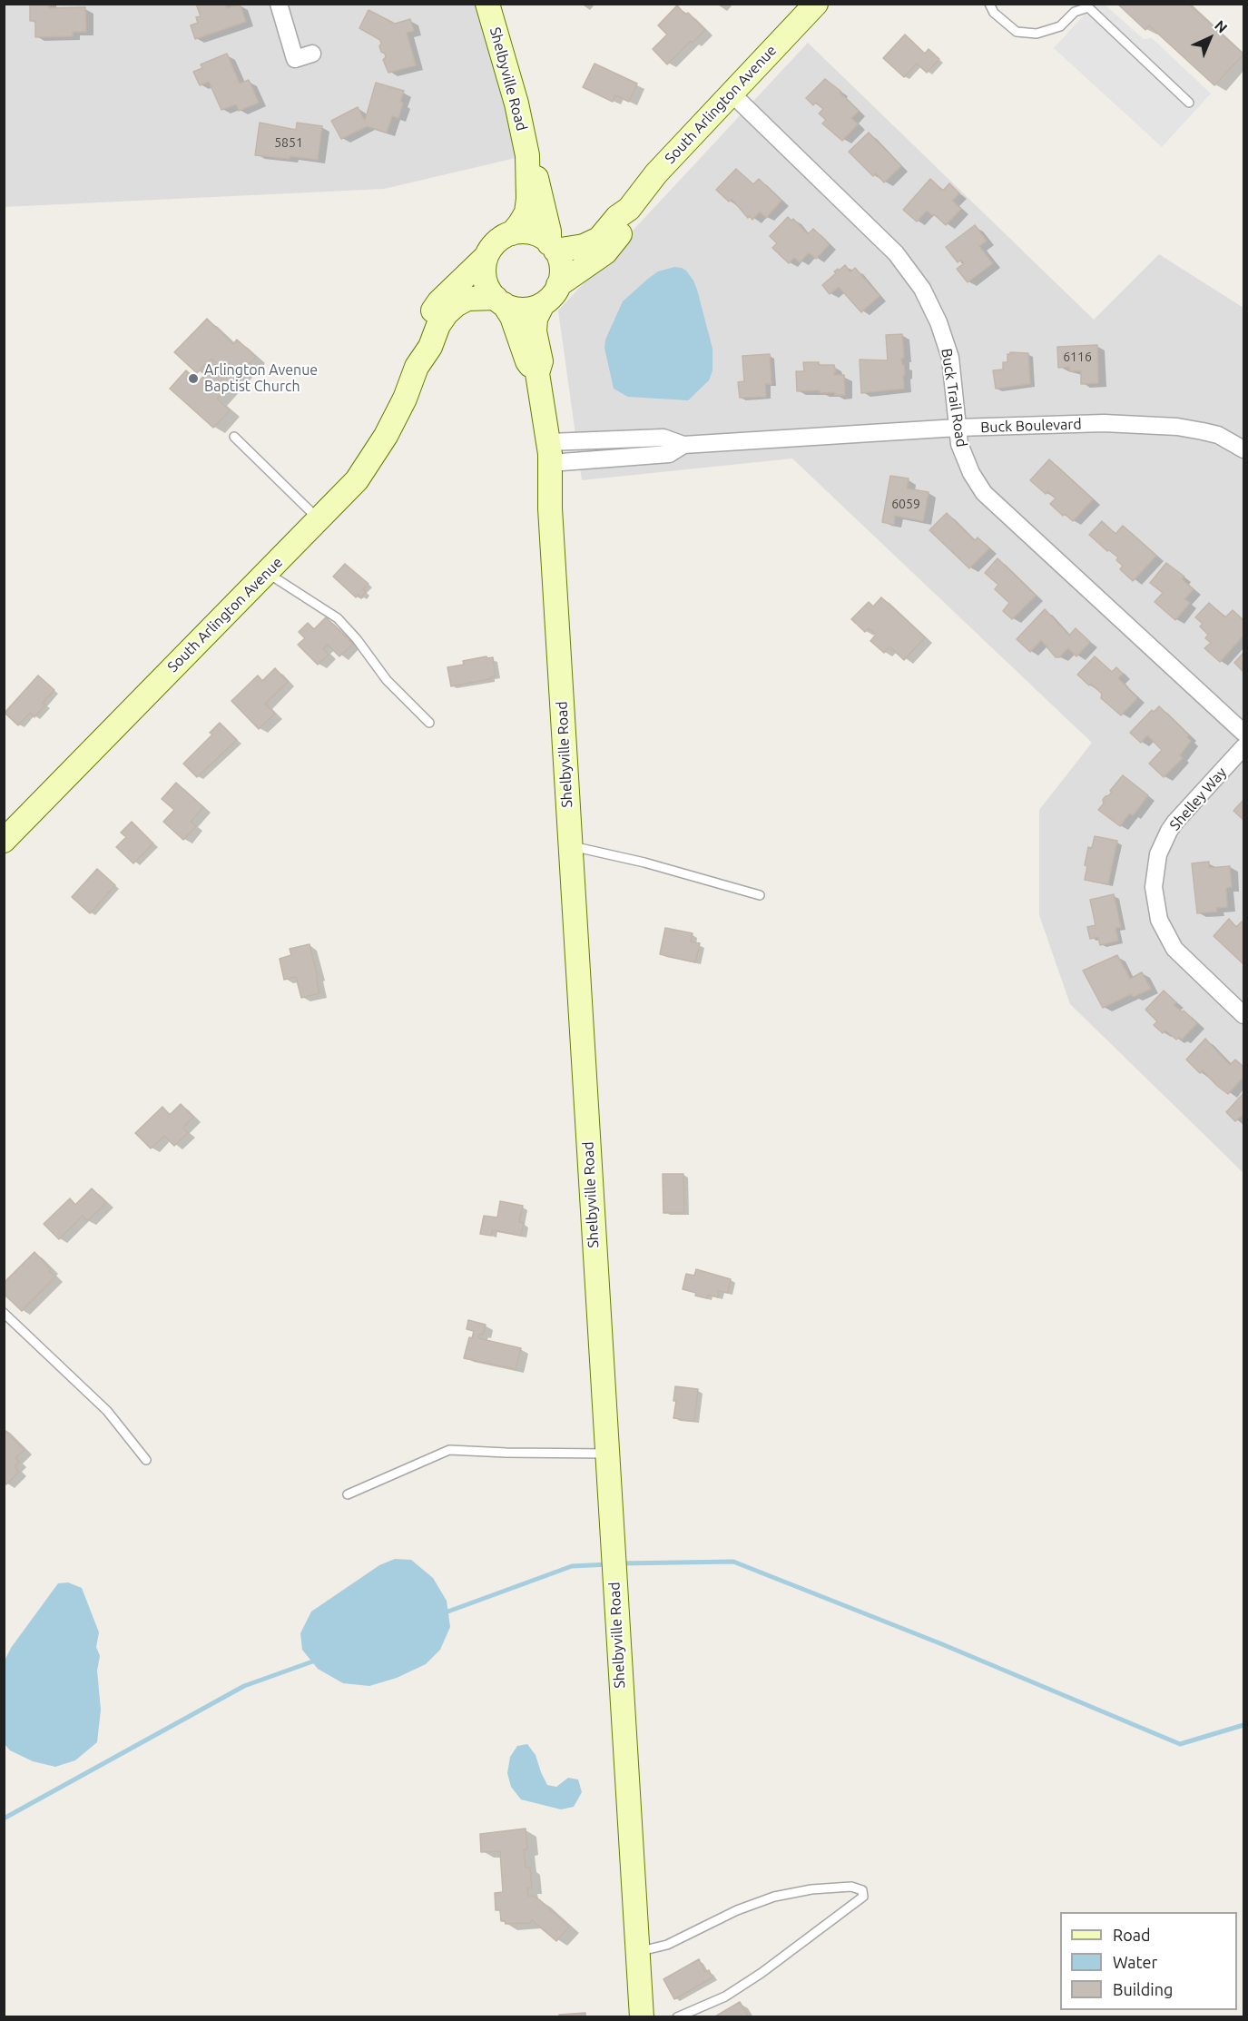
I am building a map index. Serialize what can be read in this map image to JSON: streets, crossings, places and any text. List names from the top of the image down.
{
  "streets": {
    "main road": ["Shelbyville Road", "South Arlington Avenue"],
    "street": ["Buck Trail Road", "Buck Boulevard", "Shelley Way"]
  },
  "crossings": [
    ["Shelbyville Road", "Buck Boulevard"],
    ["South Arlington Avenue", "Buck Trail Road"],
    ["Buck Trail Road", "Buck Boulevard"]
  ],
  "places": ["Arlington Avenue Baptist Church"],
  "house_numbers": ["5851", "6116", "6059"],
  "legend": ["Road", "Water", "Building"],
  "north": "top right"
}
